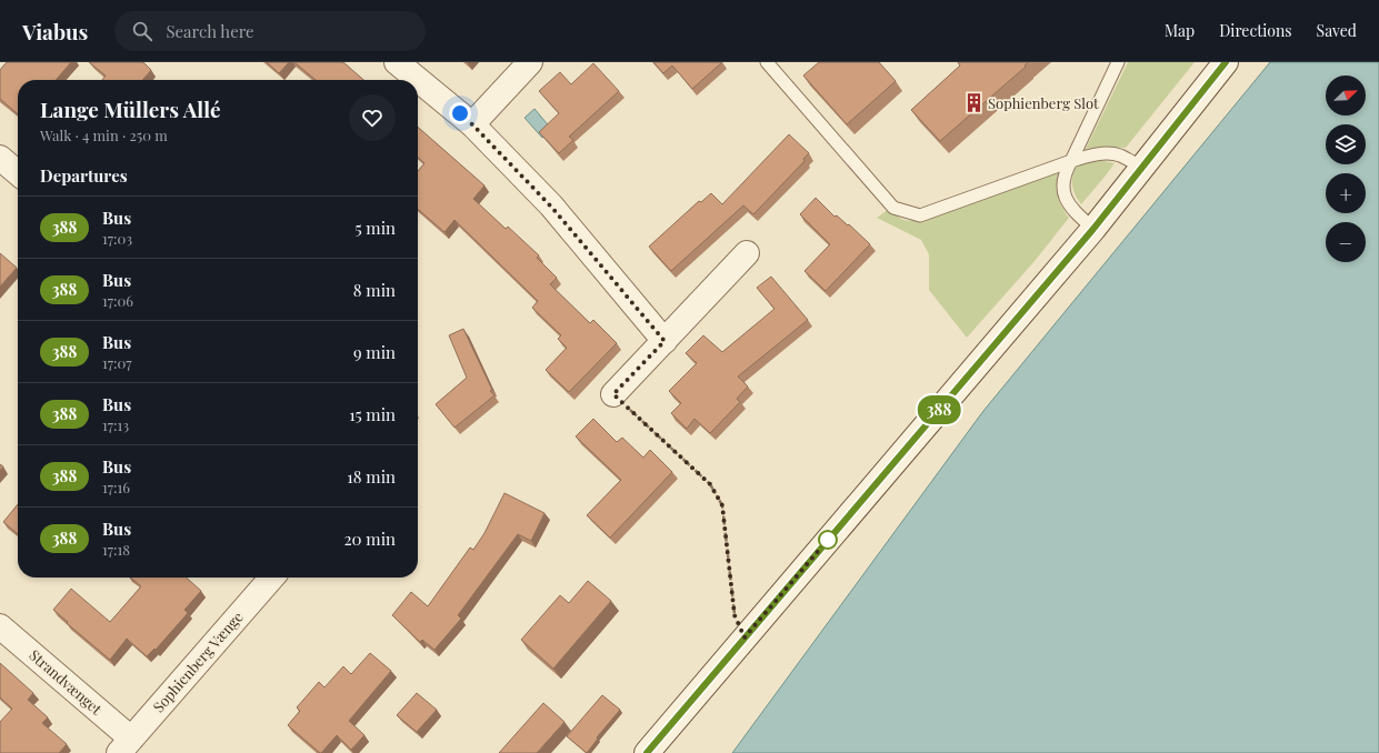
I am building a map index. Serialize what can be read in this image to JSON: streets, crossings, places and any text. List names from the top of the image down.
{
  "streets": {
    "street": ["Sophienberg Vænge", "Strandvænget"]
  },
  "crossings": [
    ["Sophienberg Vænge", "Strandvænget"]
  ],
  "places": {
    "building": ["Sophienberg Slot"]
  },
  "lines": ["bus line 388"],
  "north": "top right",
  "page": {
    "header": "Viabus",
    "search": "Search here",
    "nav": ["Map", "Directions", "Saved"],
    "on_map": "388",
    "map_buttons": ["+", "−"],
    "heading": [
      ["Lange Müllers Allé", "Walk · 4 min · 250 m"],
      "Departures"
    ],
    "list": [
      {
        "mark": "388",
        "name": "Bus",
        "note": "17:03",
        "value": "5 min"
      },
      {
        "mark": "388",
        "name": "Bus",
        "note": "17:06",
        "value": "8 min"
      },
      {
        "mark": "388",
        "name": "Bus",
        "note": "17:07",
        "value": "9 min"
      },
      {
        "mark": "388",
        "name": "Bus",
        "note": "17:13",
        "value": "15 min"
      },
      {
        "mark": "388",
        "name": "Bus",
        "note": "17:16",
        "value": "18 min"
      },
      {
        "mark": "388",
        "name": "Bus",
        "note": "17:18",
        "value": "20 min"
      }
    ]
  }
}
